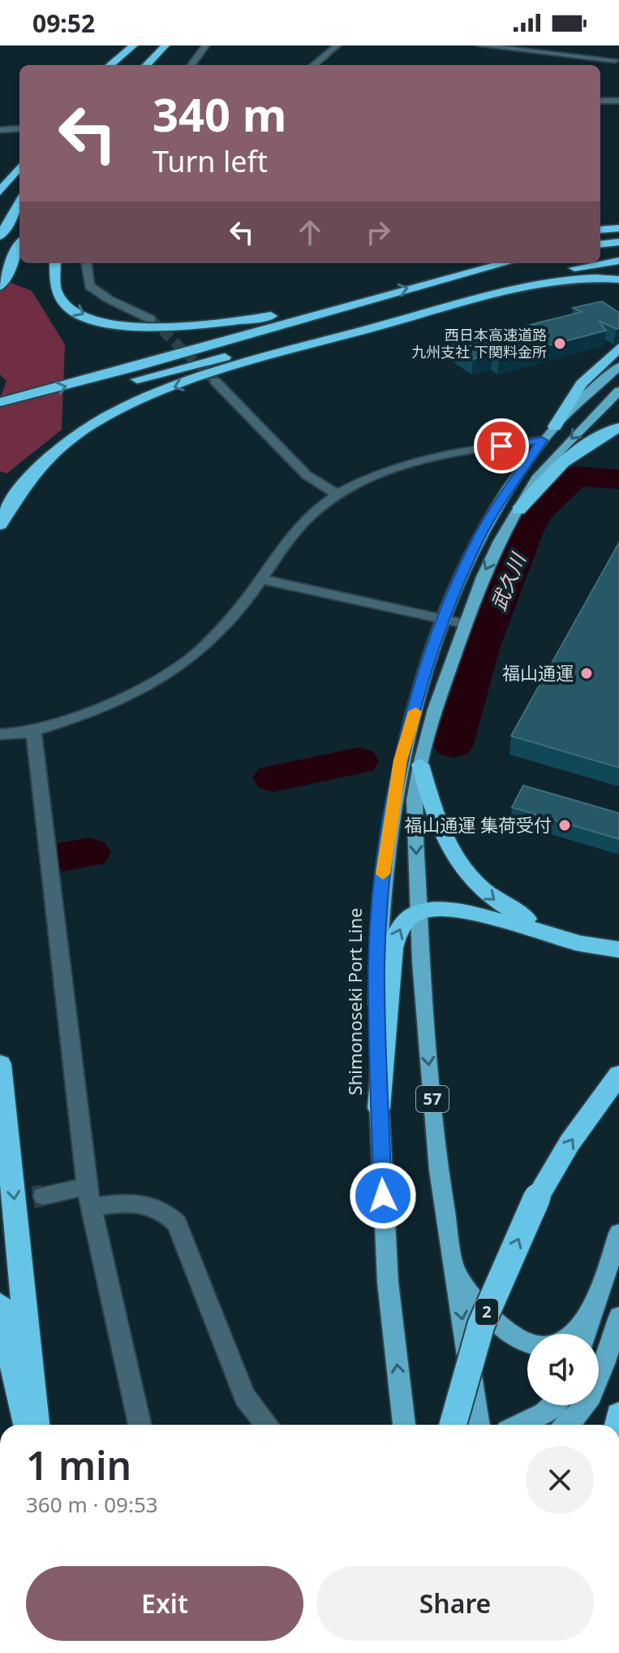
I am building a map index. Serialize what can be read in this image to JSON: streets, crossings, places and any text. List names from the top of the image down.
{
  "streets": {
    "highway": ["2"],
    "main road": ["Shimonoseki Port Line", "57"]
  },
  "water": ["武久川"],
  "places": ["西日本高速道路 九州支社 下関料金所", "福山通運", "福山通運 集荷受付"],
  "page": {
    "status": "09:52",
    "turn": ["340 m", "Turn left"],
    "heading": ["1 min", "360 m · 09:53"],
    "buttons": ["Exit", "Share"]
  }
}
